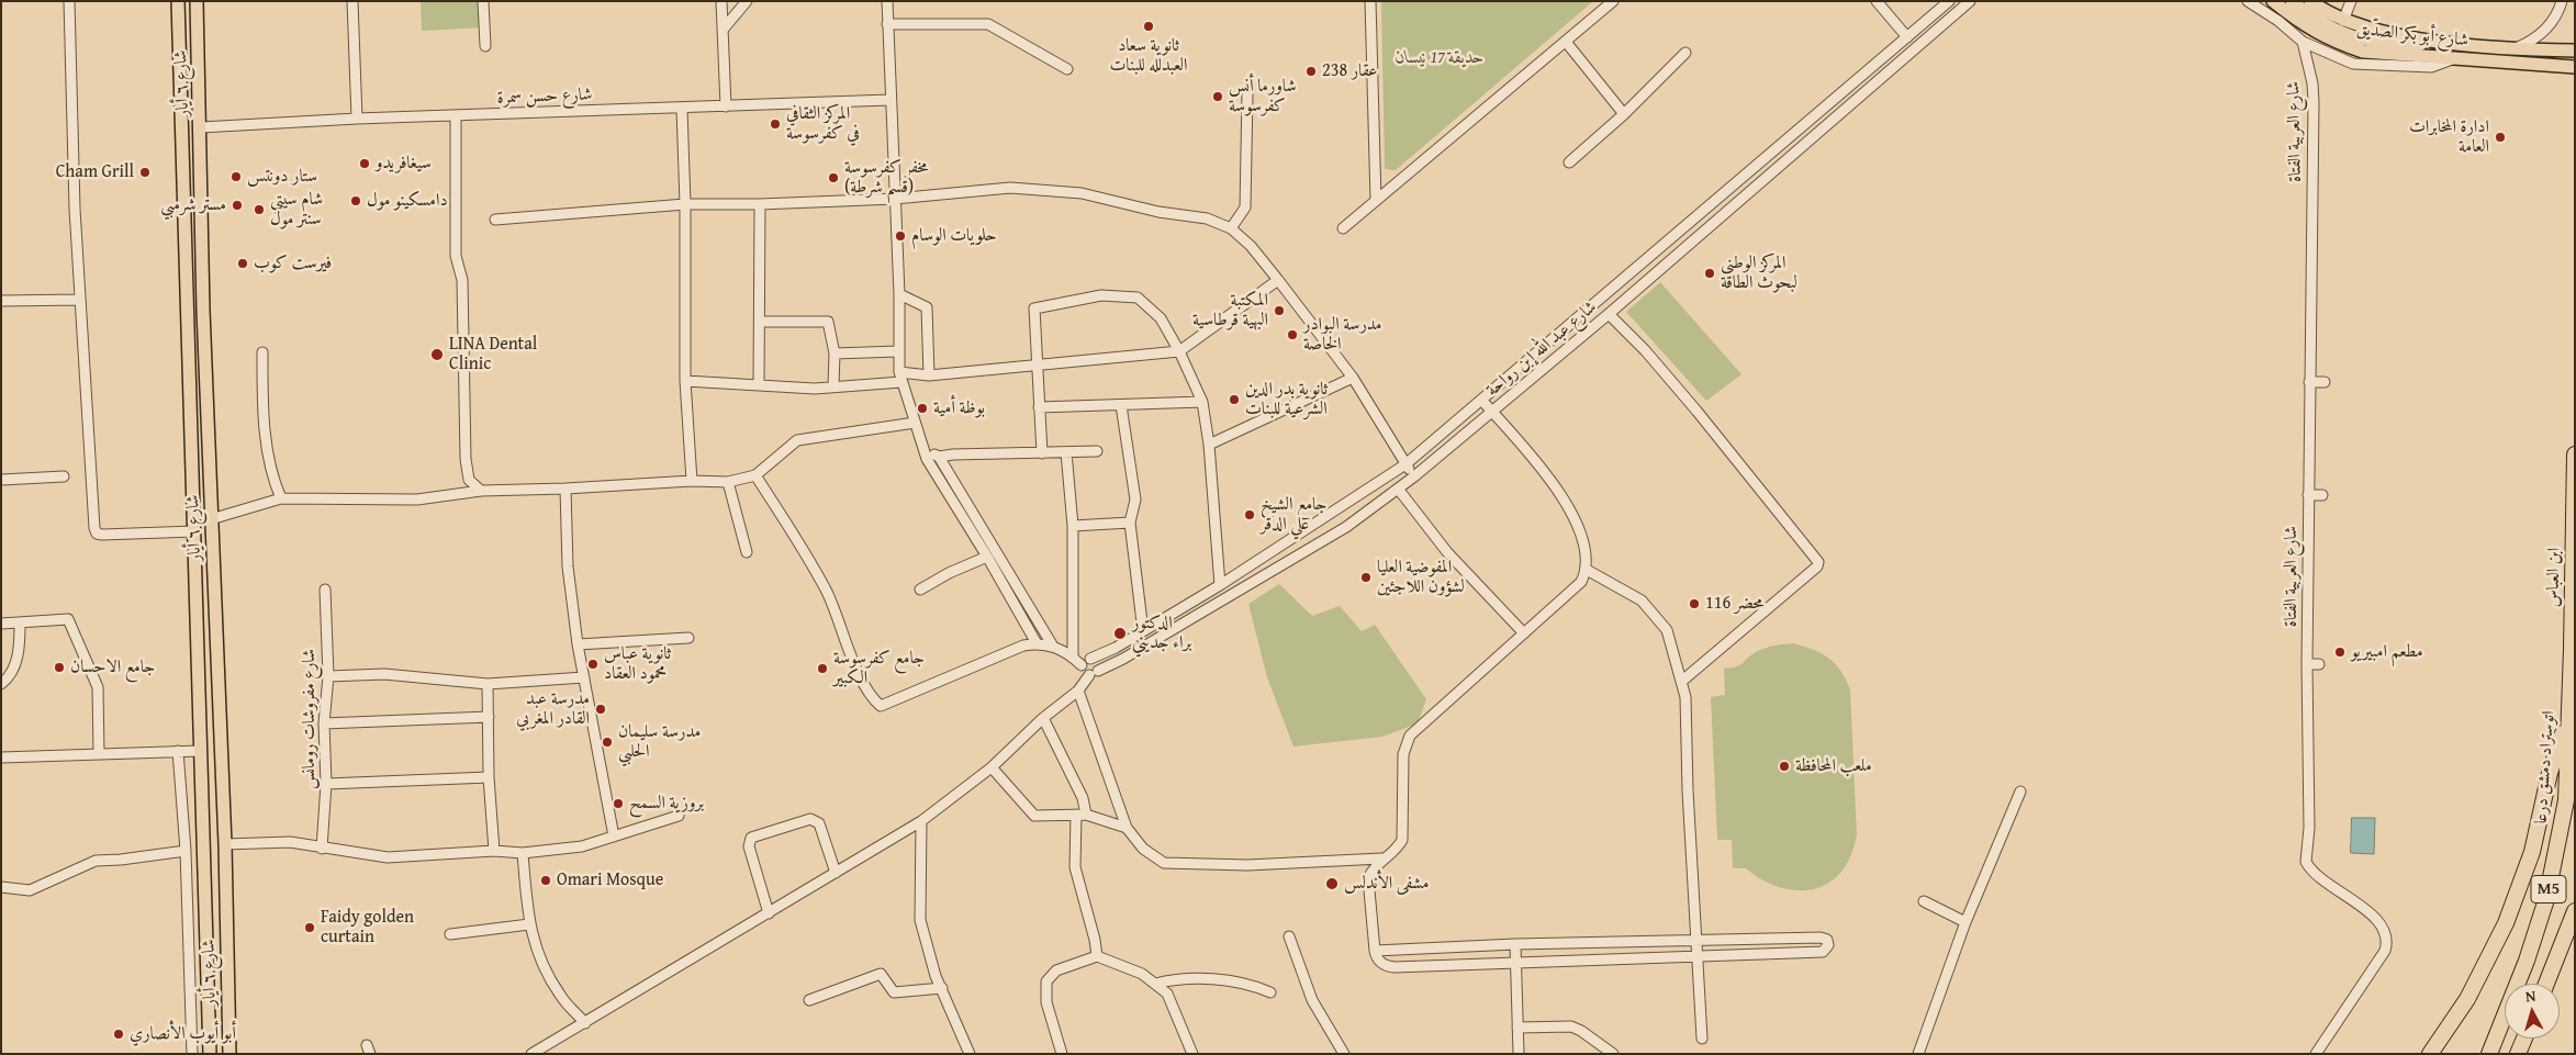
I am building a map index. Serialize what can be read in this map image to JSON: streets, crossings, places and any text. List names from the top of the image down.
{
  "streets": {
    "highway": ["ابن العباس", "اتوستراد دمشق درعا", "M5"],
    "main road": ["شارع أبو بكر الصدّيق", "شارع ٦ أيار"],
    "street": [
      "شارع حسن سمرة",
      "شارع العربية الفتاة",
      "شارع عبد الله إبن رواحة",
      "شارع مفروشات رومانس"
    ]
  },
  "crossings": [
    ["شارع ٦ أيار", "شارع حسن سمرة"],
    ["ابن العباس", "اتوستراد دمشق درعا"]
  ],
  "parks": ["حديقة 17 نيسان"],
  "places": [
    "ثانوية سعاد العبدلله للبنات",
    "عقار 238",
    "شاورما أنس كفرسوسة",
    "المركز الثقافي في كفرسوسة",
    "ادارة المخابرات العامة",
    "سيغافريدو",
    "Cham Grill",
    "ستار دونتس",
    "مخفر كفرسوسة (قسم شرطة)",
    "دامسكينو مول",
    "مستر شرمبي",
    "شام سيتي سنتر مول",
    "حلويات الوسام",
    "فيرست كوب",
    "المركز الوطني لبحوث الطاقة",
    "المكتبة البهية قرطاسية",
    "مدرسة البوادر الخاصة",
    "LINA Dental Clinic",
    "ثانوية بدر الدين الشرعية للبنات",
    "بوظة أمية",
    "جامع الشيخ علي الدقر",
    "المفوضية العليا لشؤون اللاجئين",
    "محضر 116",
    "الدكتور براء جديني",
    "مطعم امبيريو",
    "ثانوية عباس محمود العقاد",
    "جامع الاحسان",
    "جامع كفرسوسة الكبير",
    "مدرسة عبد القادر المغربي",
    "مدرسة سليمان الحلبي",
    "ملعب المحافظة",
    "بروزية السمح",
    "Omari Mosque",
    "مشفى الأندلس",
    "Faidy golden curtain",
    "أبو أيوب الأنصاري"
  ],
  "north": "top"
}
